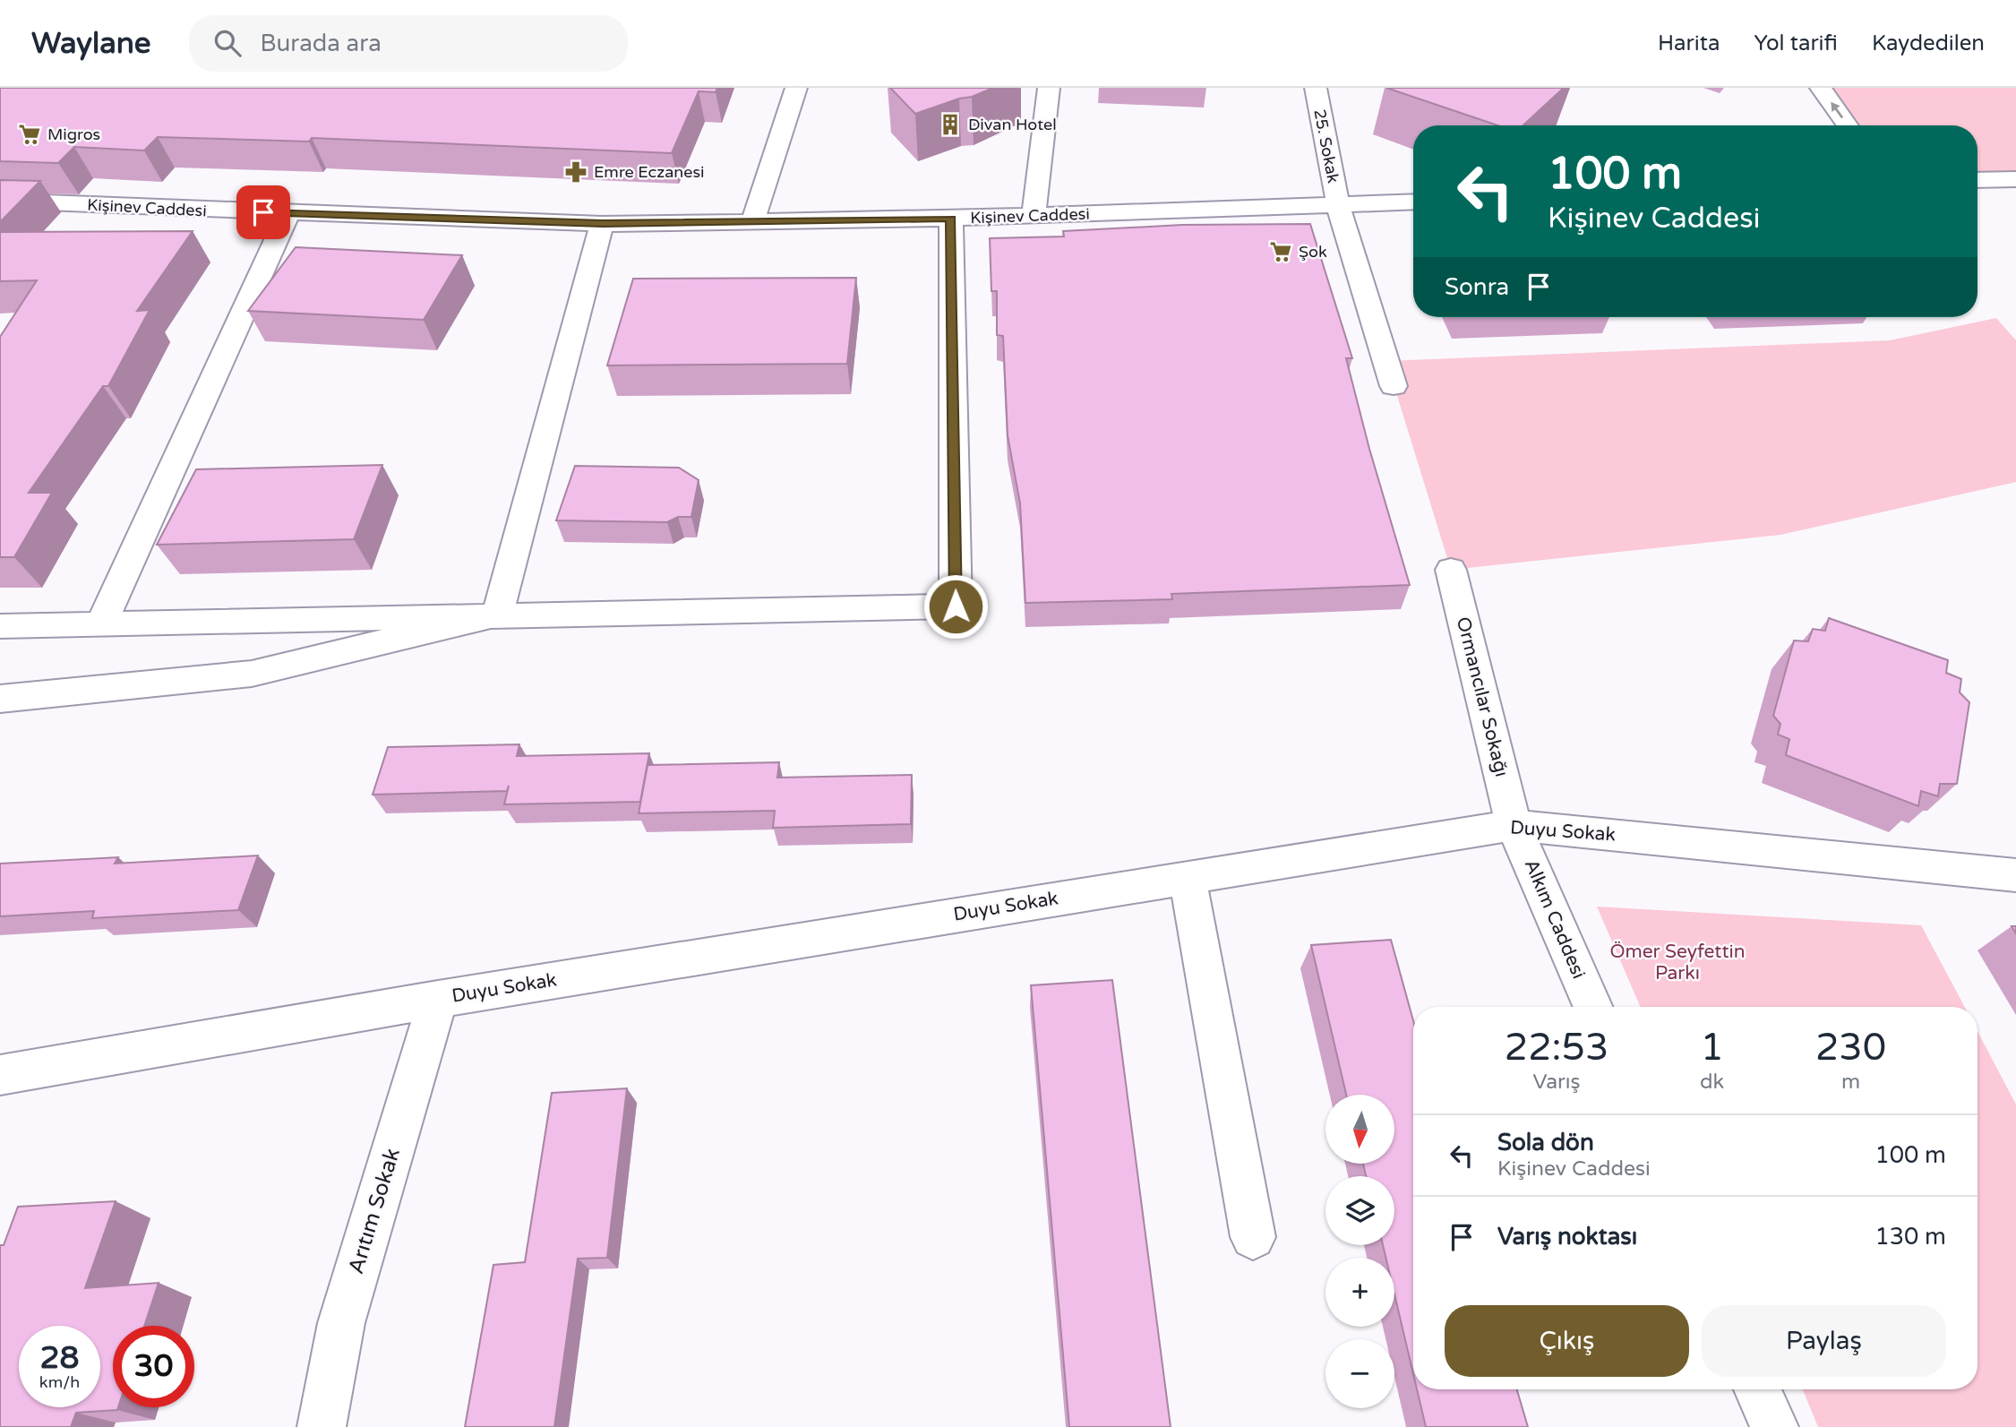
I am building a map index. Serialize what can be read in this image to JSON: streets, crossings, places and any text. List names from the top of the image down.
{
  "streets": {
    "street": [
      "25. Sokak",
      "Kişinev Caddesi",
      "Ormancılar Sokağı",
      "Duyu Sokak",
      "Alkım Caddesi",
      "Arıtım Sokak"
    ]
  },
  "crossings": [
    ["25. Sokak", "Kişinev Caddesi"],
    ["Ormancılar Sokağı", "Duyu Sokak"],
    ["Ormancılar Sokağı", "Alkım Caddesi"],
    ["Duyu Sokak", "Alkım Caddesi"],
    ["Duyu Sokak", "Arıtım Sokak"]
  ],
  "parks": ["Ömer Seyfettin Parkı"],
  "places": {
    "building": ["Divan Hotel"],
    "supermarket": ["Migros", "Şok"],
    "pharmacy": ["Emre Eczanesi"]
  },
  "north": "bottom",
  "page": {
    "header": "Waylane",
    "search": "Burada ara",
    "nav": ["Harita", "Yol tarifi", "Kaydedilen"],
    "turn": ["100 m", "Kişinev Caddesi"],
    "then": "Sonra",
    "eta": [
      "22:53",
      "Varış",
      "1",
      "dk",
      "230",
      "m"
    ],
    "map_buttons": ["+", "−"],
    "list": [
      {
        "name": "Sola dön",
        "note": "Kişinev Caddesi",
        "value": "100 m"
      },
      {
        "name": "Varış noktası",
        "value": "130 m"
      }
    ],
    "buttons": ["Çıkış", "Paylaş"],
    "speed": "28 km/h",
    "limit": "30"
  }
}
